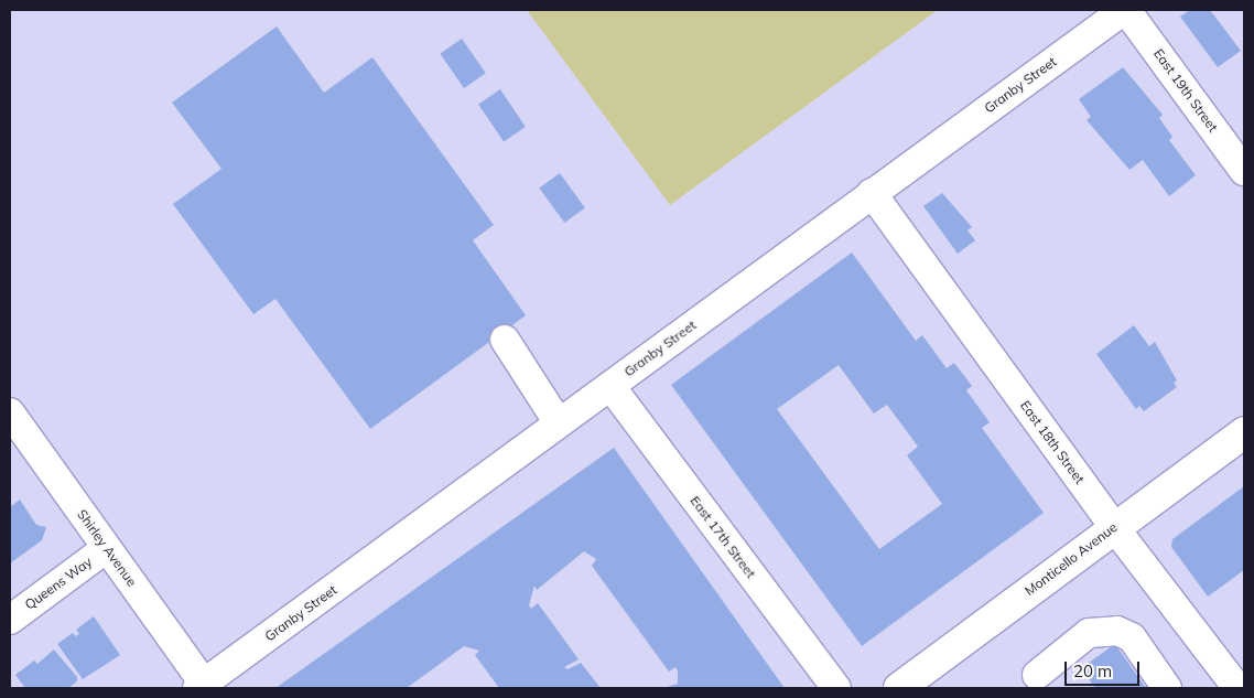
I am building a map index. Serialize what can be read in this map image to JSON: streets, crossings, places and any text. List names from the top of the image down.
{
  "streets": {
    "main road": ["Monticello Avenue"],
    "street": [
      "Granby Street",
      "East 19th Street",
      "East 18th Street",
      "East 17th Street",
      "Shirley Avenue",
      "Queens Way"
    ]
  },
  "crossings": [
    ["Granby Street", "East 19th Street"],
    ["Granby Street", "East 18th Street"],
    ["Granby Street", "East 17th Street"],
    ["Granby Street", "Shirley Avenue"],
    ["East 18th Street", "Monticello Avenue"],
    ["Shirley Avenue", "Queens Way"]
  ],
  "scale_bar": "20 m"
}
